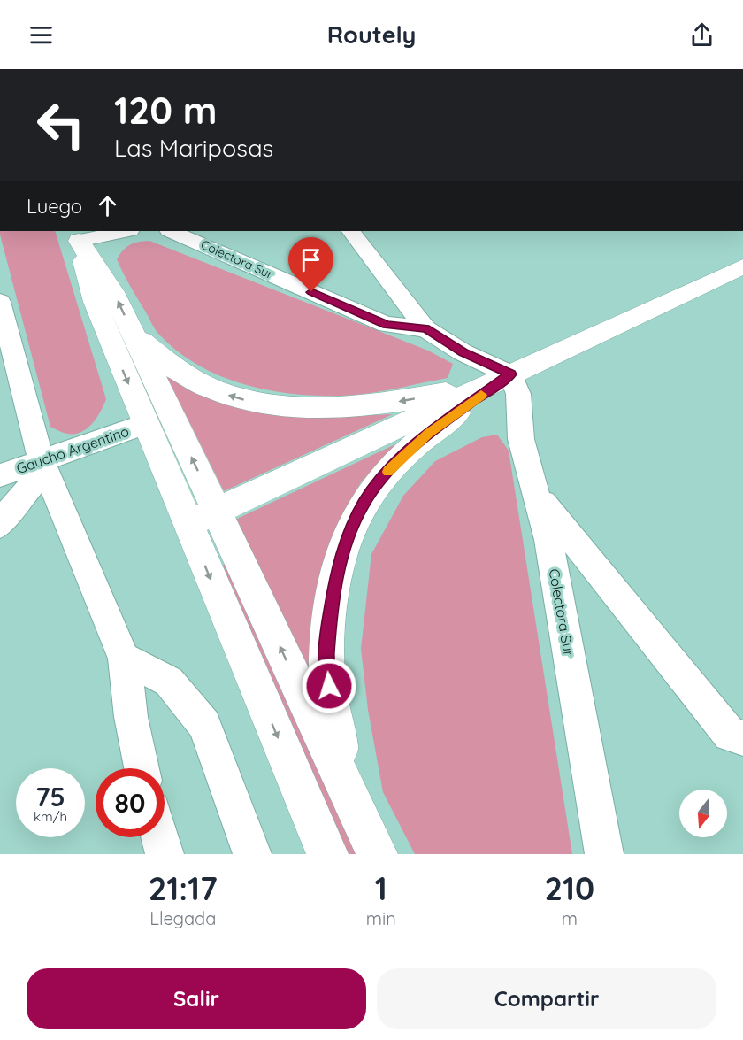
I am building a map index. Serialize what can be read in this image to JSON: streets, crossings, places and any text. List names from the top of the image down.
{
  "streets": {
    "street": ["Colectora Sur", "Gaucho Argentino"]
  },
  "north": "bottom",
  "page": {
    "header": "Routely",
    "turn": ["120 m", "Las Mariposas"],
    "then": "Luego",
    "speed": "75 km/h",
    "limit": "80",
    "eta": [
      "21:17",
      "Llegada",
      "1",
      "min",
      "210",
      "m"
    ],
    "buttons": ["Salir", "Compartir"]
  }
}
